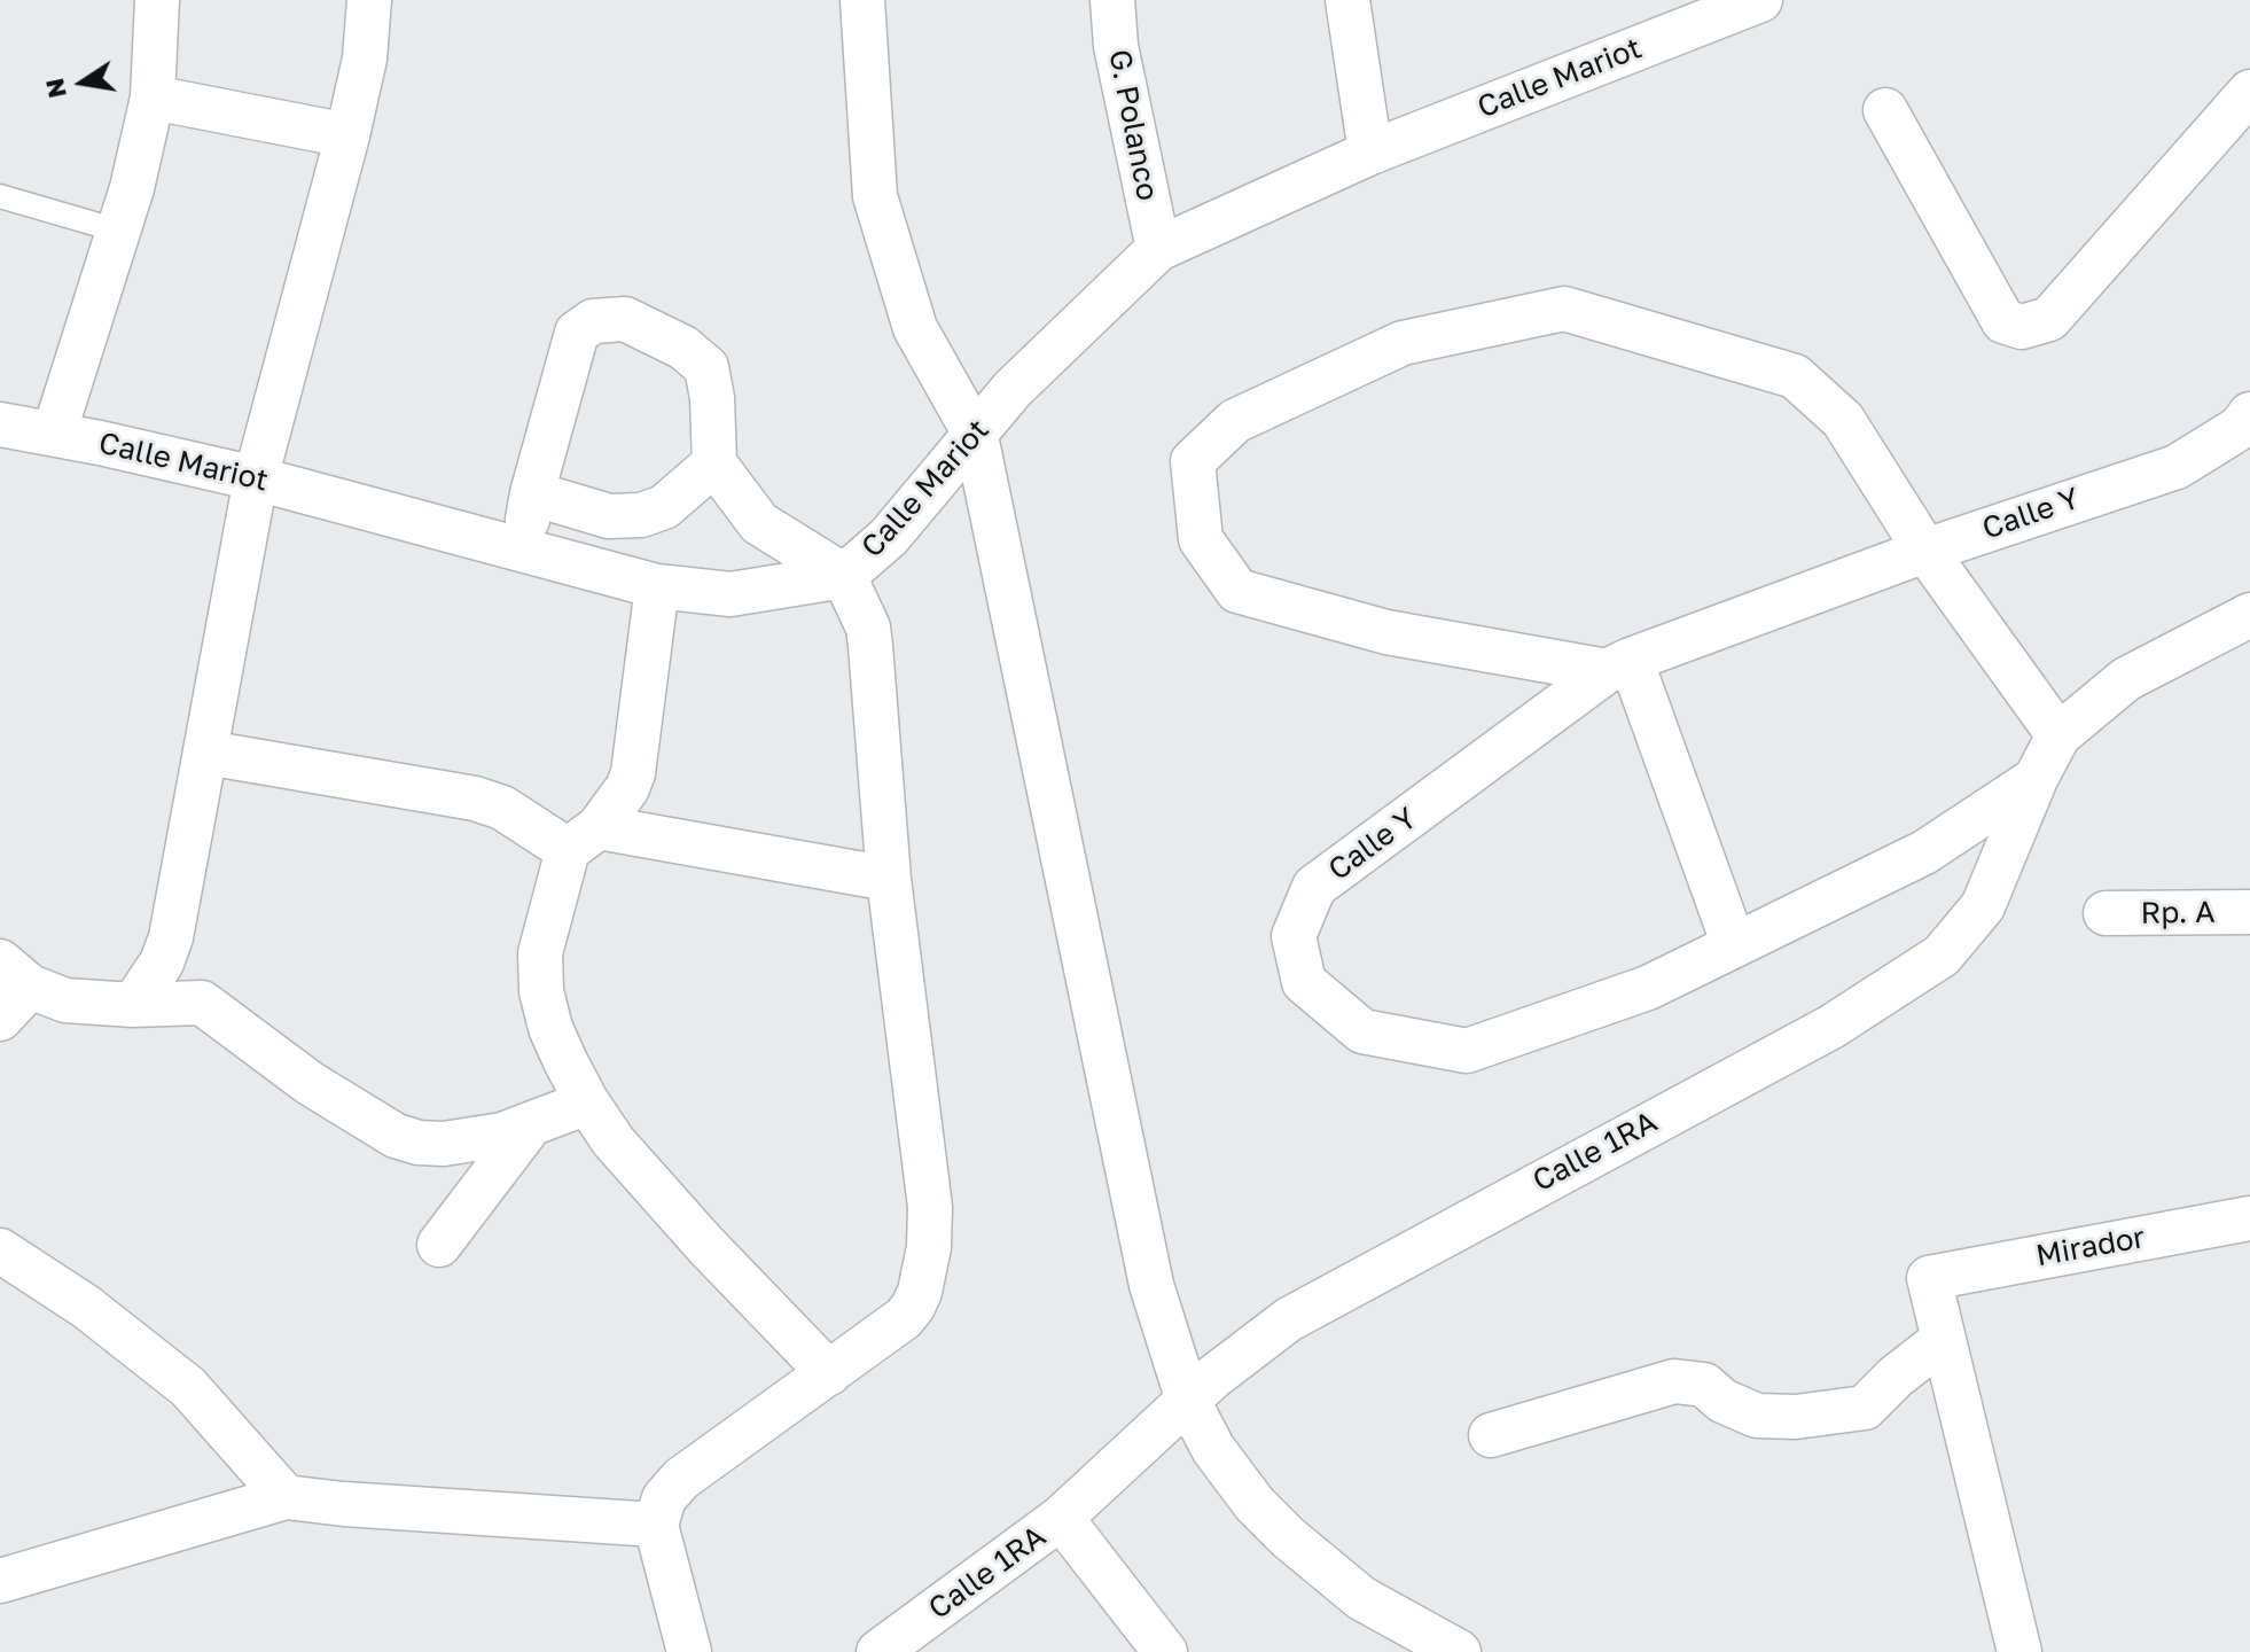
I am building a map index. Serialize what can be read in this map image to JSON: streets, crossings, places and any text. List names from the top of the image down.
{
  "streets": {
    "street": [
      "Calle Mariot",
      "G. Polanco",
      "Calle Y",
      "Rp. A",
      "Calle 1RA",
      "Mirador"
    ]
  },
  "crossings": [
    ["Calle Mariot", "G. Polanco"],
    ["Calle Y", "Calle 1RA"]
  ],
  "north": "left"
}
